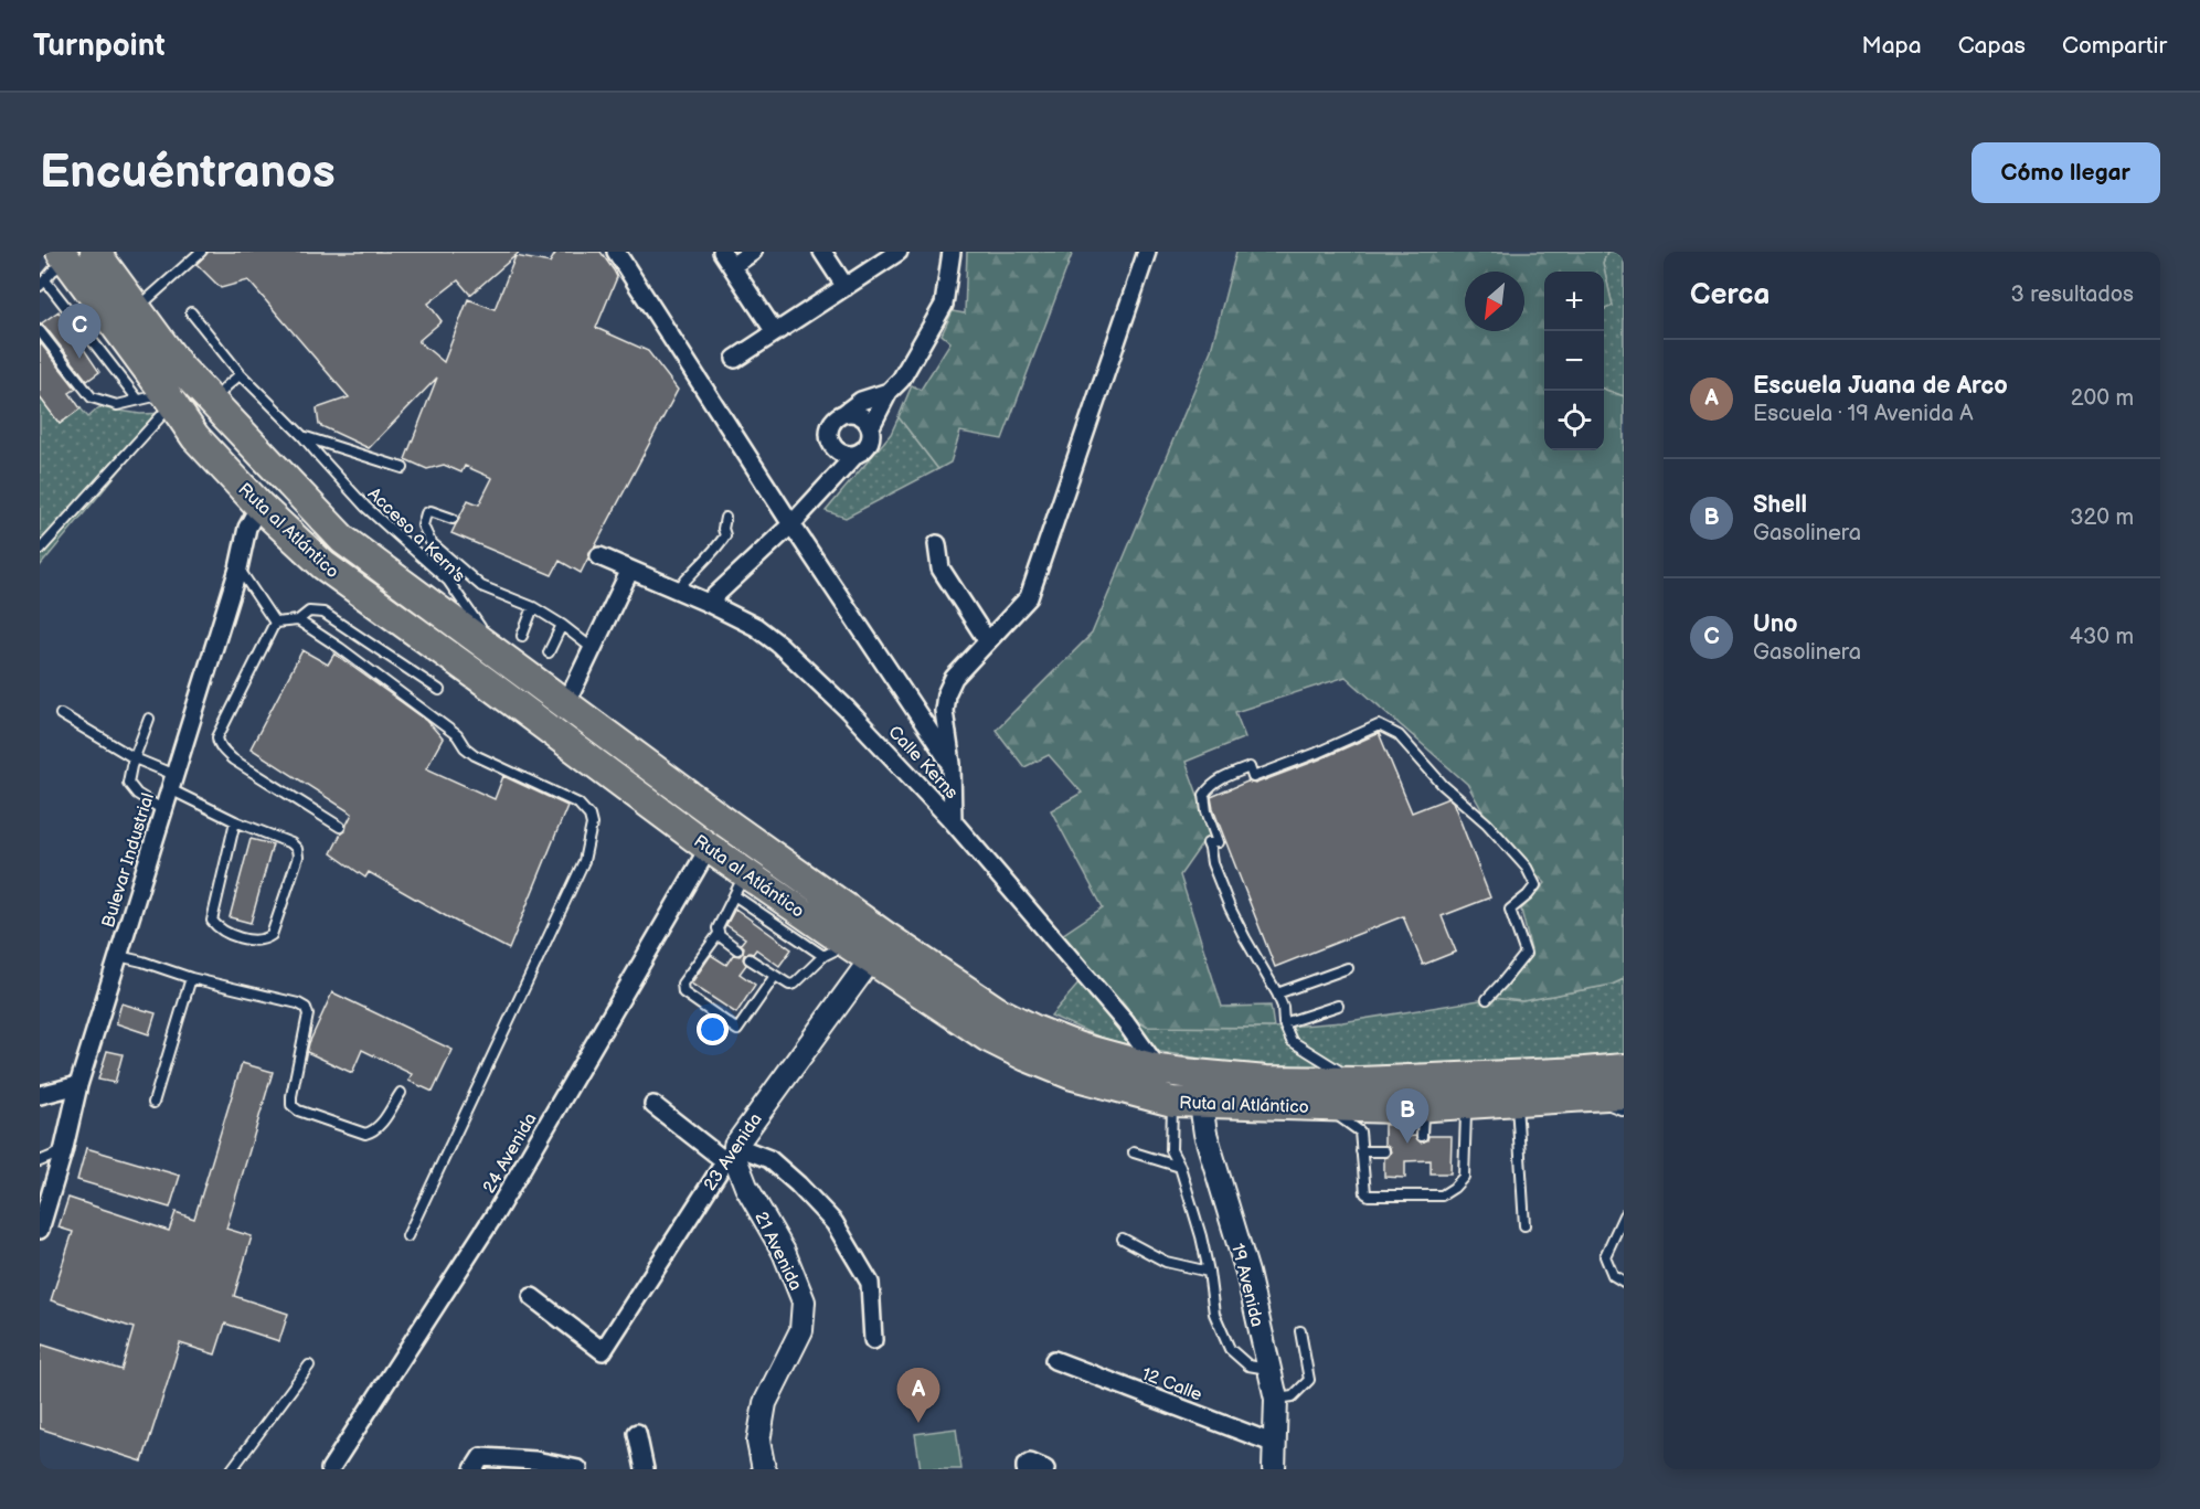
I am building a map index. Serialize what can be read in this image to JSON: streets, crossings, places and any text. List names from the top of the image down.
{
  "streets": {
    "highway": ["Ruta al Atlántico"],
    "street": [
      "Calle Kerns",
      "Bulevar Industrial",
      "23 Avenida",
      "24 Avenida",
      "21 Avenida",
      "19 Avenida",
      "12 Calle"
    ],
    "lane": ["Acceso a Kern's"]
  },
  "crossings": [
    ["Ruta al Atlántico", "Acceso a Kern's"],
    ["Ruta al Atlántico", "Calle Kerns"],
    ["Ruta al Atlántico", "Bulevar Industrial"],
    ["Ruta al Atlántico", "23 Avenida"],
    ["Ruta al Atlántico", "24 Avenida"],
    ["Ruta al Atlántico", "19 Avenida"],
    ["23 Avenida", "21 Avenida"],
    ["19 Avenida", "12 Calle"]
  ],
  "north": "bottom left",
  "page": {
    "header": "Turnpoint",
    "nav": ["Mapa", "Capas", "Compartir"],
    "buttons": "Cómo llegar",
    "title": "Encuéntranos",
    "heading": ["Cerca", "3 resultados"],
    "map_buttons": ["+", "−"],
    "pins": ["C", "B", "A"],
    "list": [
      {
        "mark": "A",
        "name": "Escuela Juana de Arco",
        "note": "Escuela · 19 Avenida A",
        "value": "200 m"
      },
      {
        "mark": "B",
        "name": "Shell",
        "note": "Gasolinera",
        "value": "320 m"
      },
      {
        "mark": "C",
        "name": "Uno",
        "note": "Gasolinera",
        "value": "430 m"
      }
    ]
  }
}
